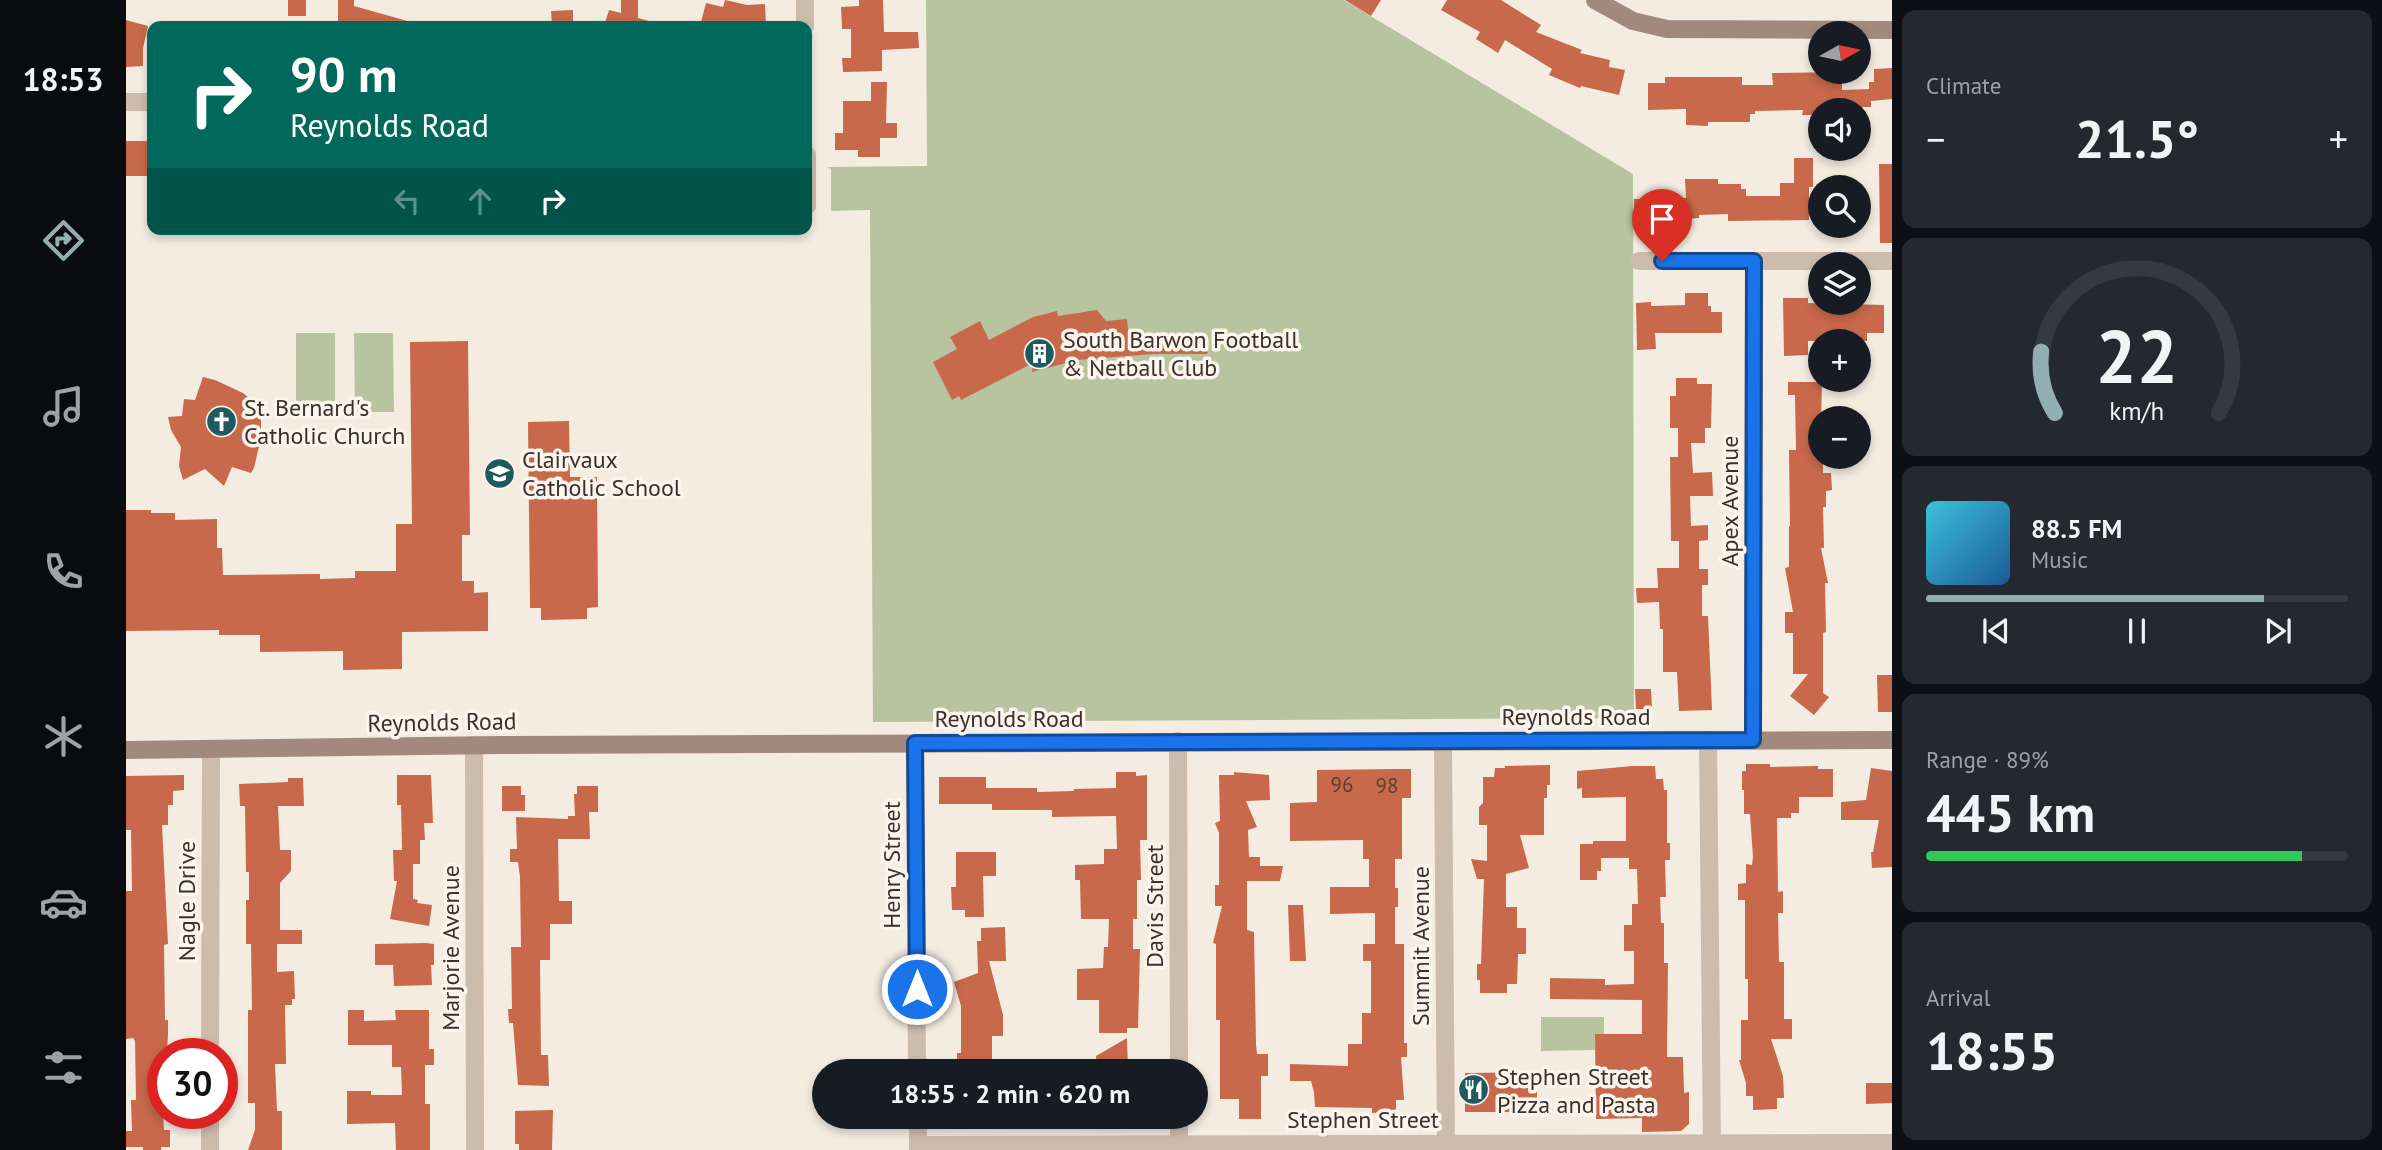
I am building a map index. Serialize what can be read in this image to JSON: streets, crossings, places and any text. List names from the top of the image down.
{
  "streets": {
    "street": [
      "Apex Avenue",
      "Reynolds Road",
      "Henry Street",
      "Nagle Drive",
      "Davis Street",
      "Summit Avenue",
      "Marjorie Avenue",
      "Stephen Street"
    ]
  },
  "crossings": [
    ["Apex Avenue", "Reynolds Road"],
    ["Reynolds Road", "Henry Street"],
    ["Reynolds Road", "Nagle Drive"],
    ["Reynolds Road", "Davis Street"],
    ["Reynolds Road", "Summit Avenue"],
    ["Reynolds Road", "Marjorie Avenue"],
    ["Summit Avenue", "Stephen Street"]
  ],
  "places": {
    "building": ["South Barwon Football & Netball Club"],
    "church": ["St. Bernard's Catholic Church"],
    "school or university": ["Clairvaux Catholic School"],
    "restaurant": ["Stephen Street Pizza and Pasta"]
  },
  "house_numbers": ["96", "98"],
  "north": "right",
  "page": {
    "tabs": "18:53",
    "tile": [
      "Climate",
      ["Range · 89%", "445 km"],
      ["Arrival", "18:55"]
    ],
    "map_buttons": ["+", "−"],
    "turn": ["90 m", "Reynolds Road"],
    "heat": ["−", "21.5°", "+"],
    "song": ["88.5 FM", "Music"],
    "limit": "30",
    "trip": "18:55 · 2 min · 620 m",
    "gauge": ["22", "km/h"]
  }
}
